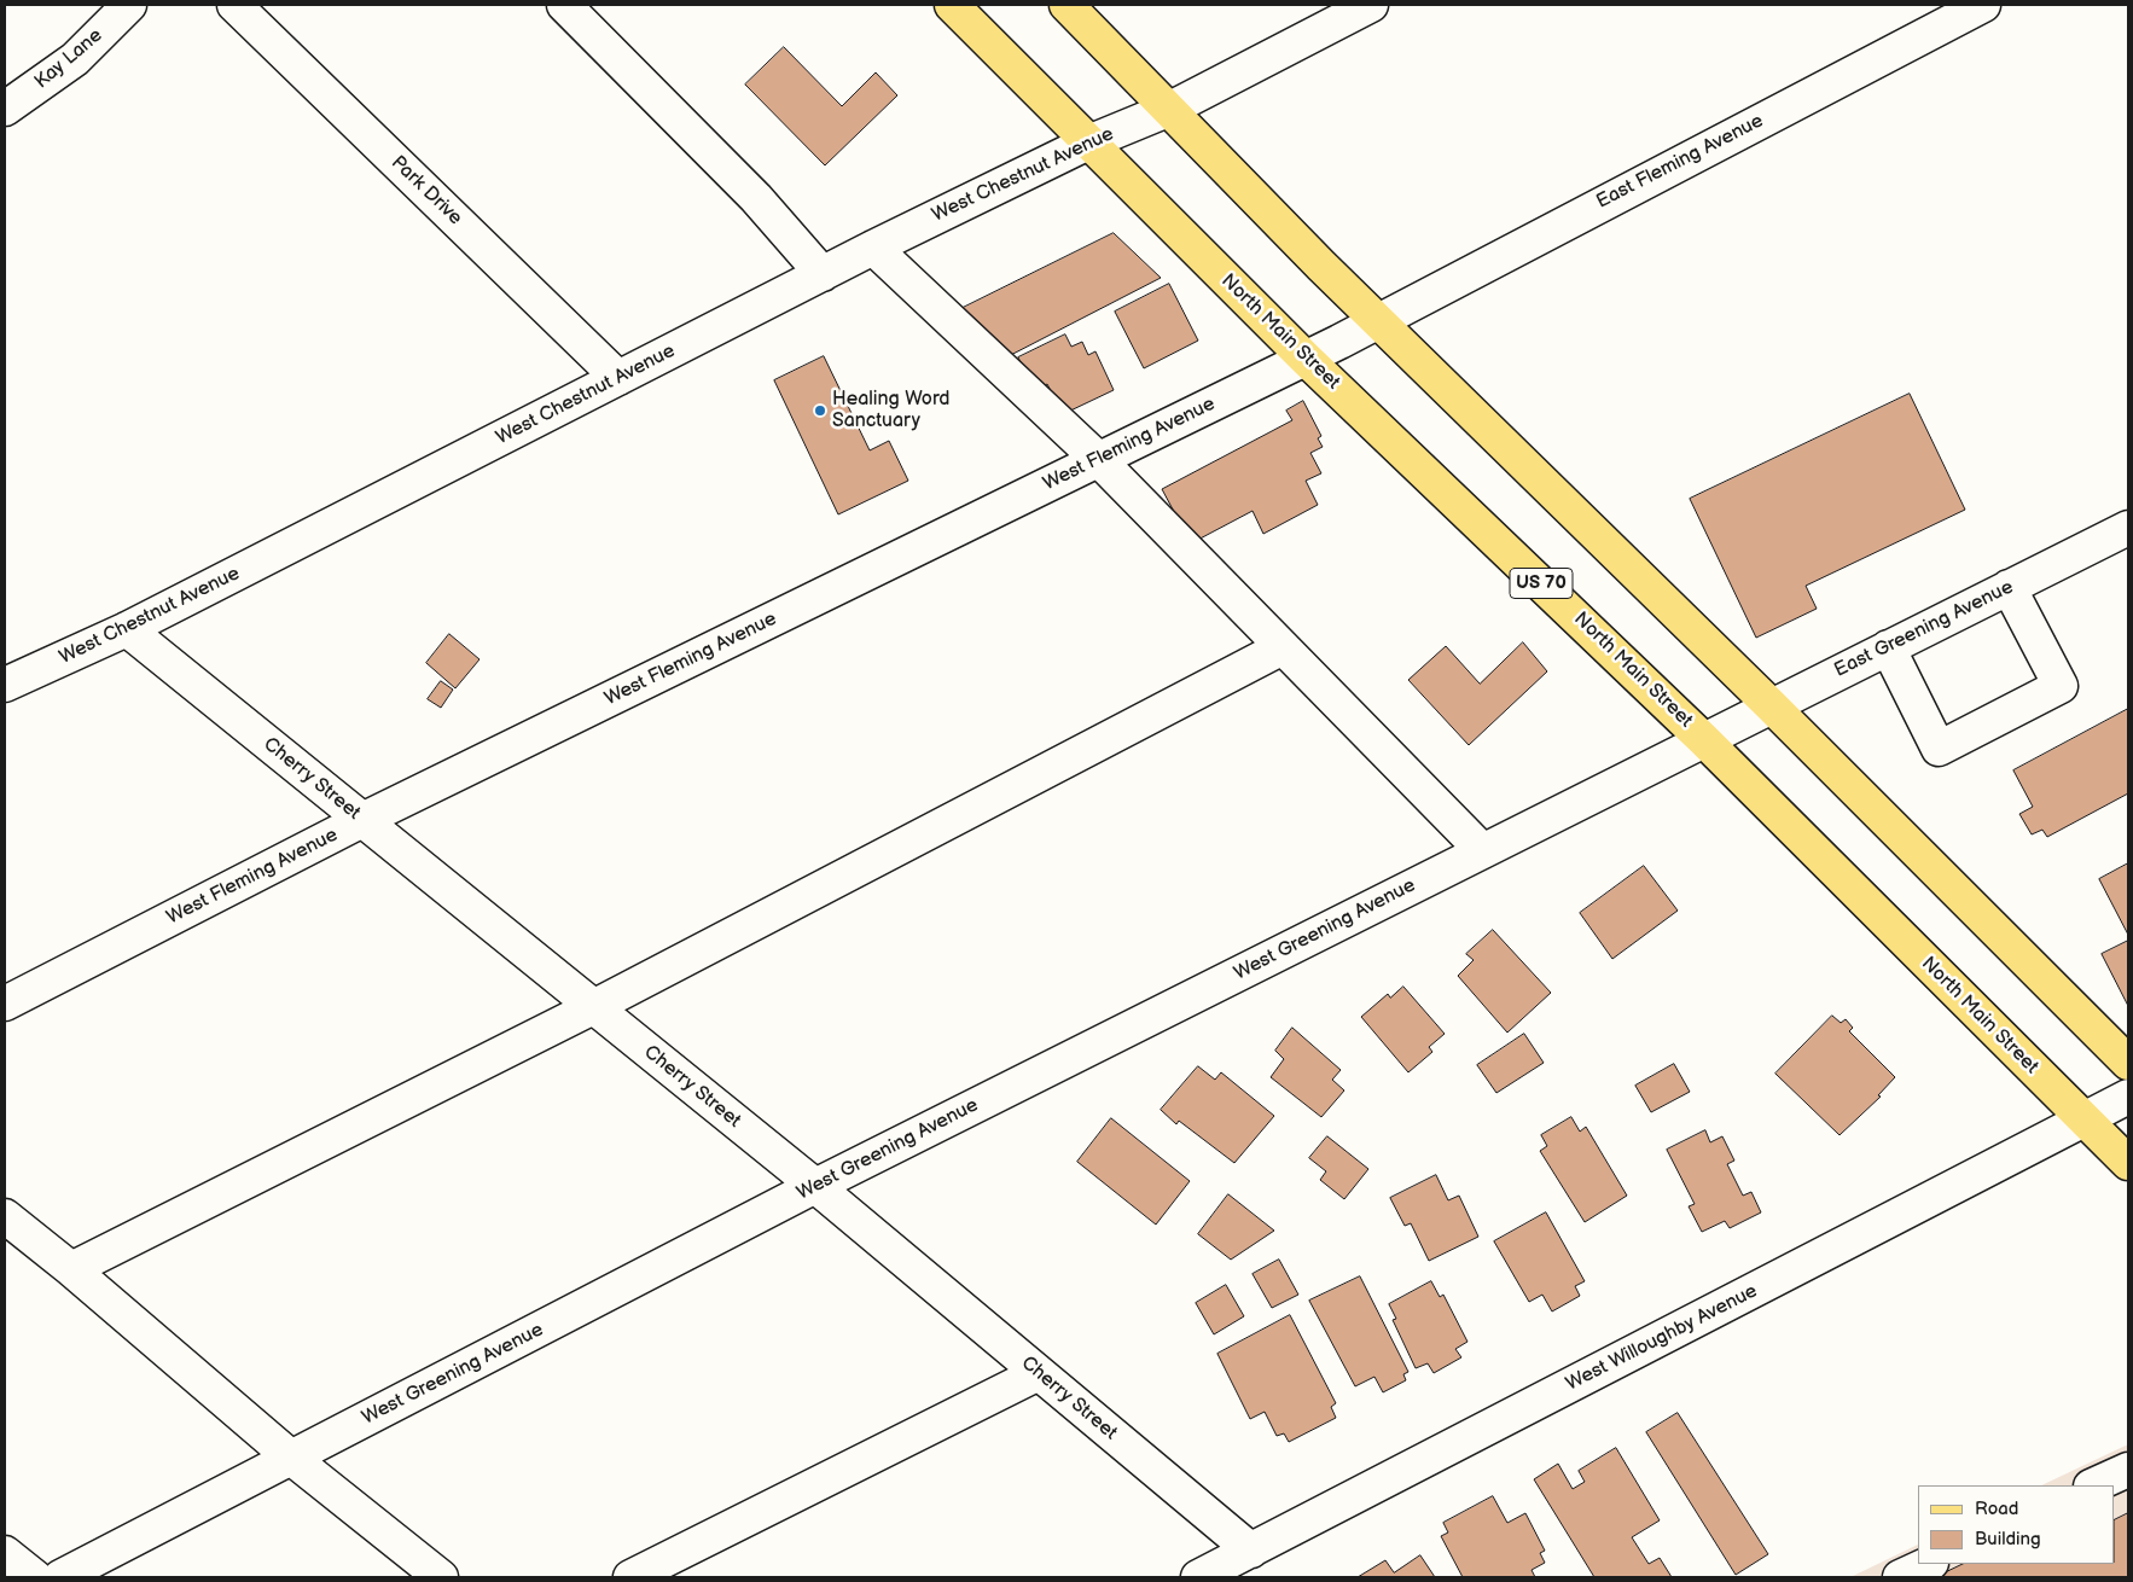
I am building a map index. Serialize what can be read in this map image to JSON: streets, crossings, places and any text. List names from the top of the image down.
{
  "streets": {
    "main road": ["North Main Street", "US 70"],
    "street": [
      "Kay Lane",
      "East Fleming Avenue",
      "West Chestnut Avenue",
      "Park Drive",
      "West Fleming Avenue",
      "East Greening Avenue",
      "Cherry Street",
      "West Greening Avenue",
      "West Willoughby Avenue"
    ]
  },
  "crossings": [
    ["East Fleming Avenue", "West Fleming Avenue"],
    ["West Chestnut Avenue", "Park Drive"],
    ["West Chestnut Avenue", "North Main Street"],
    ["West Chestnut Avenue", "Cherry Street"],
    ["North Main Street", "West Fleming Avenue"],
    ["North Main Street", "East Greening Avenue"],
    ["North Main Street", "West Greening Avenue"],
    ["North Main Street", "West Willoughby Avenue"],
    ["West Fleming Avenue", "Cherry Street"],
    ["East Greening Avenue", "West Greening Avenue"],
    ["Cherry Street", "West Greening Avenue"],
    ["Cherry Street", "West Willoughby Avenue"]
  ],
  "places": ["Healing Word Sanctuary"],
  "legend": ["Road", "Building"]
}
